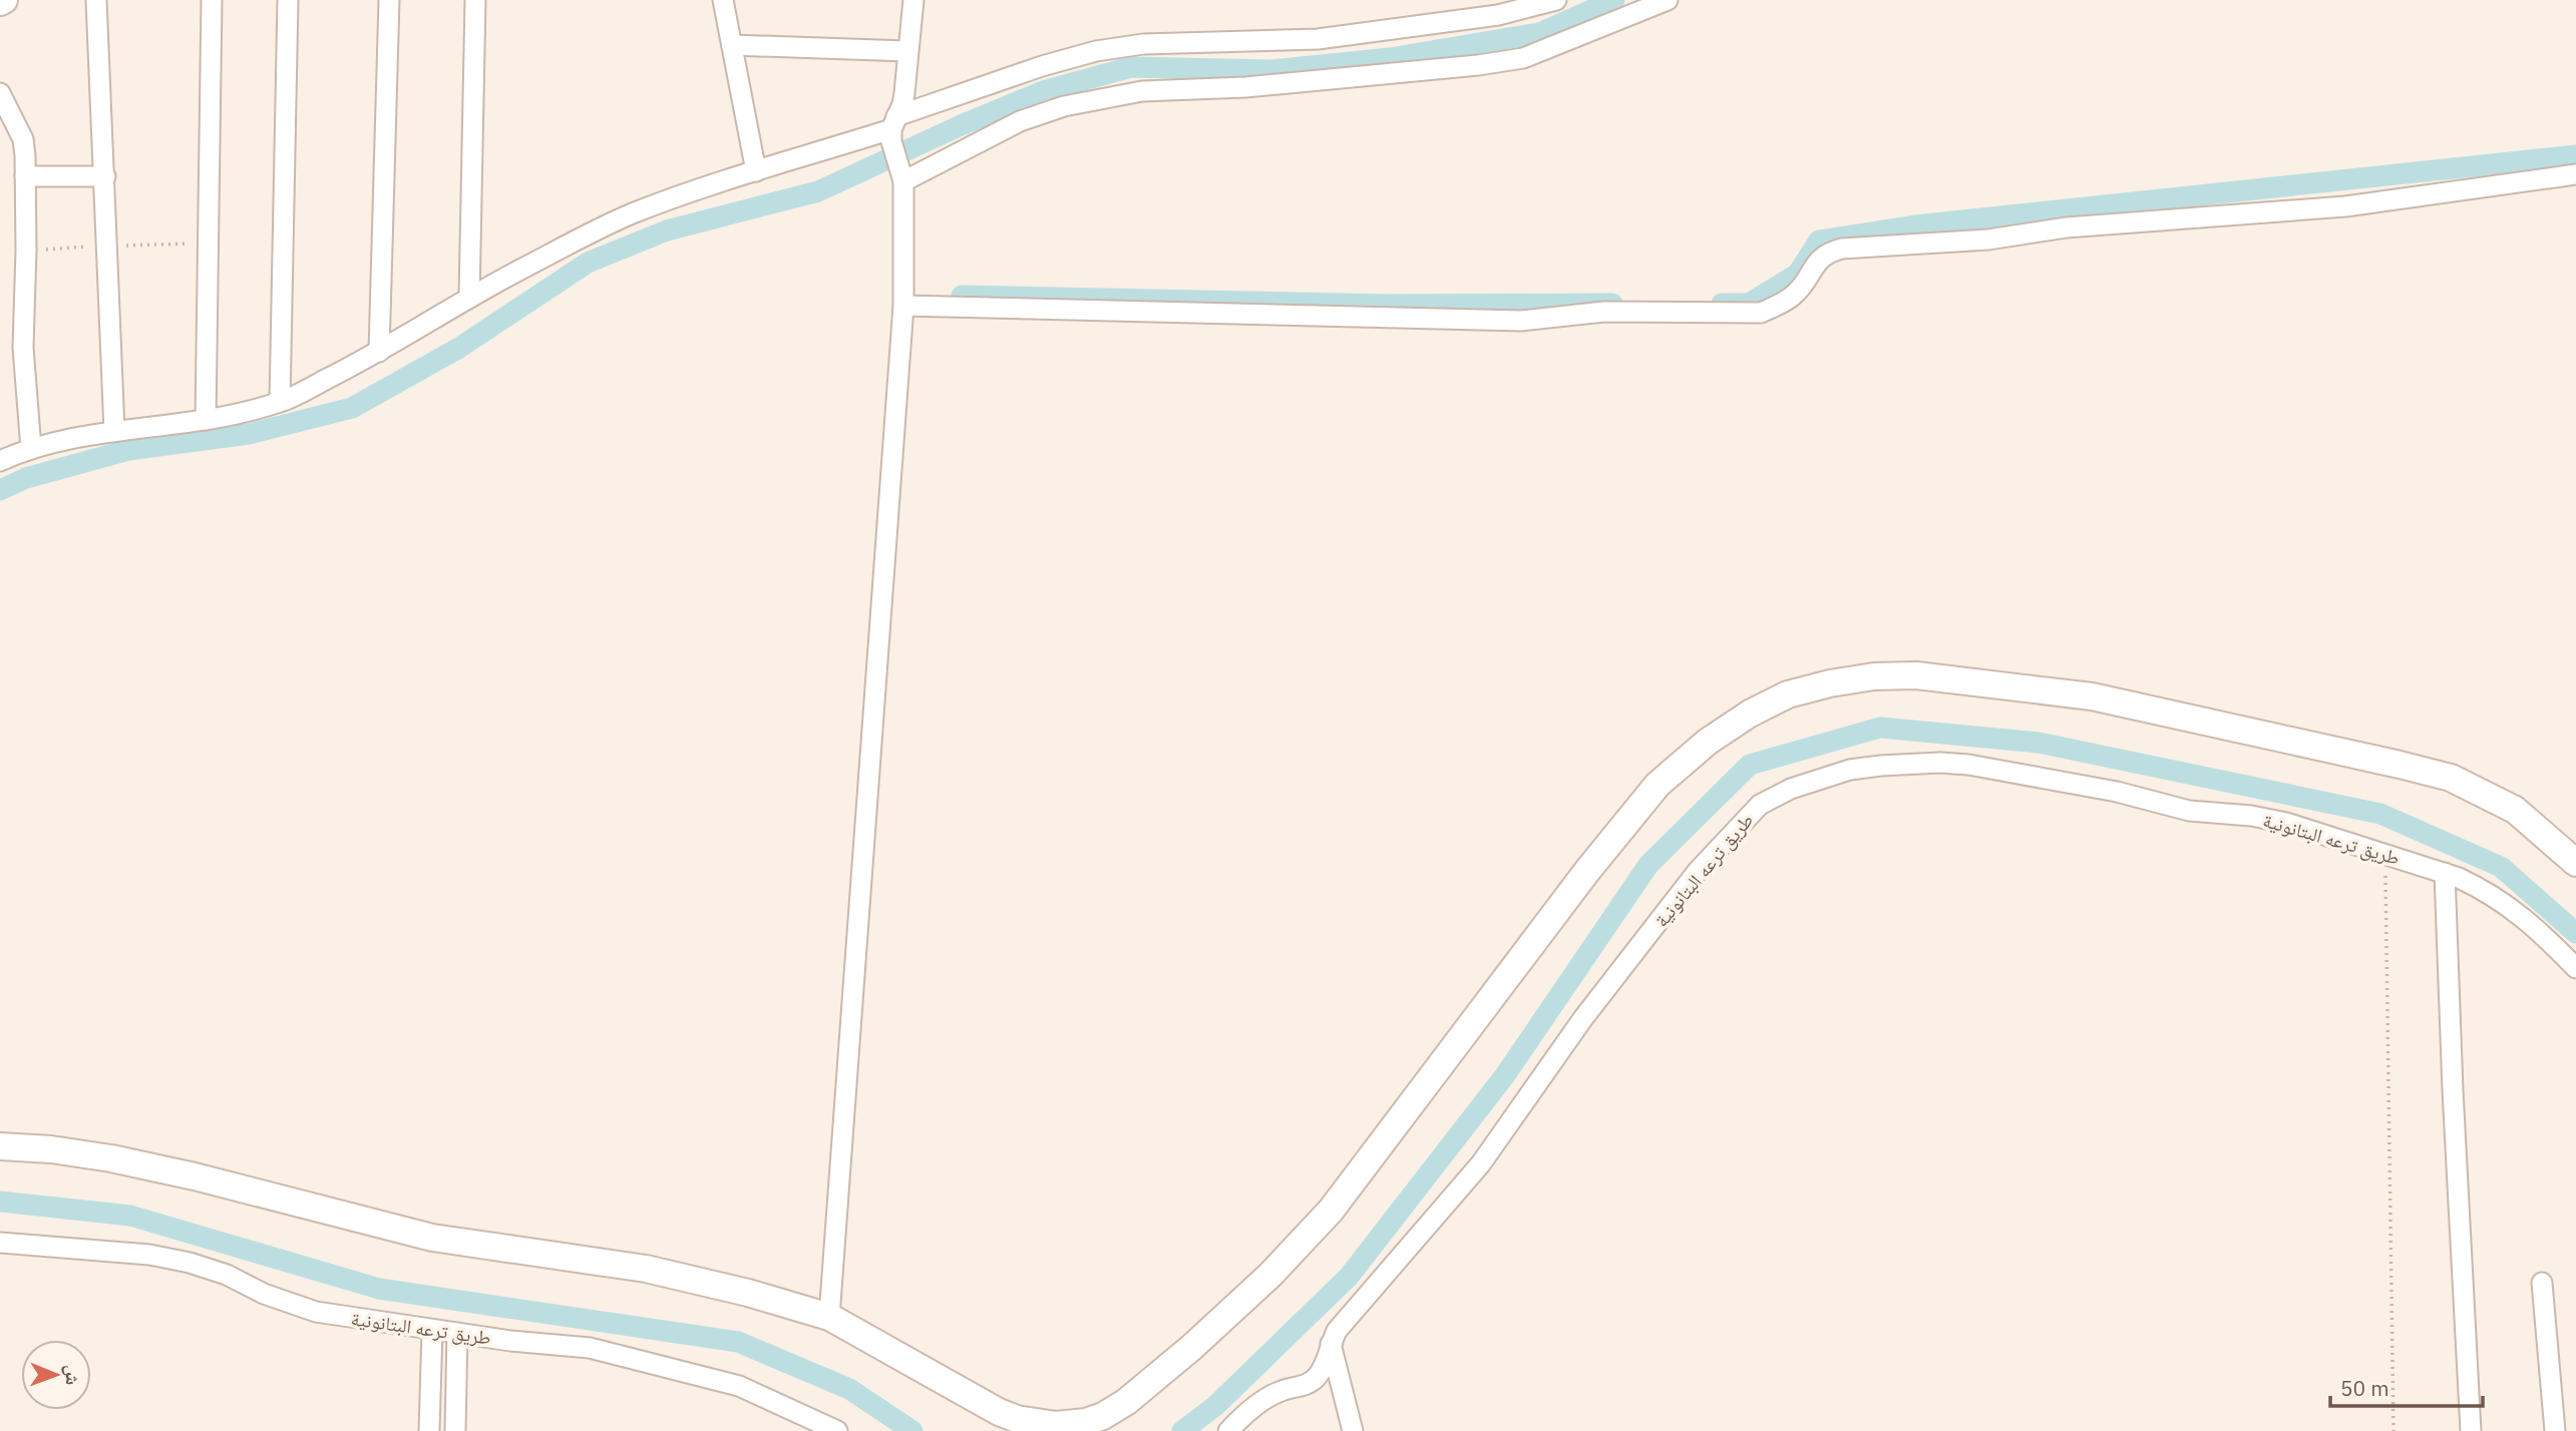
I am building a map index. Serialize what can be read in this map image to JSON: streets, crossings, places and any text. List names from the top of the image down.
{
  "streets": {
    "street": ["طريق ترعه البتانونية"]
  },
  "scale_bar": "50 m",
  "north": "right"
}
